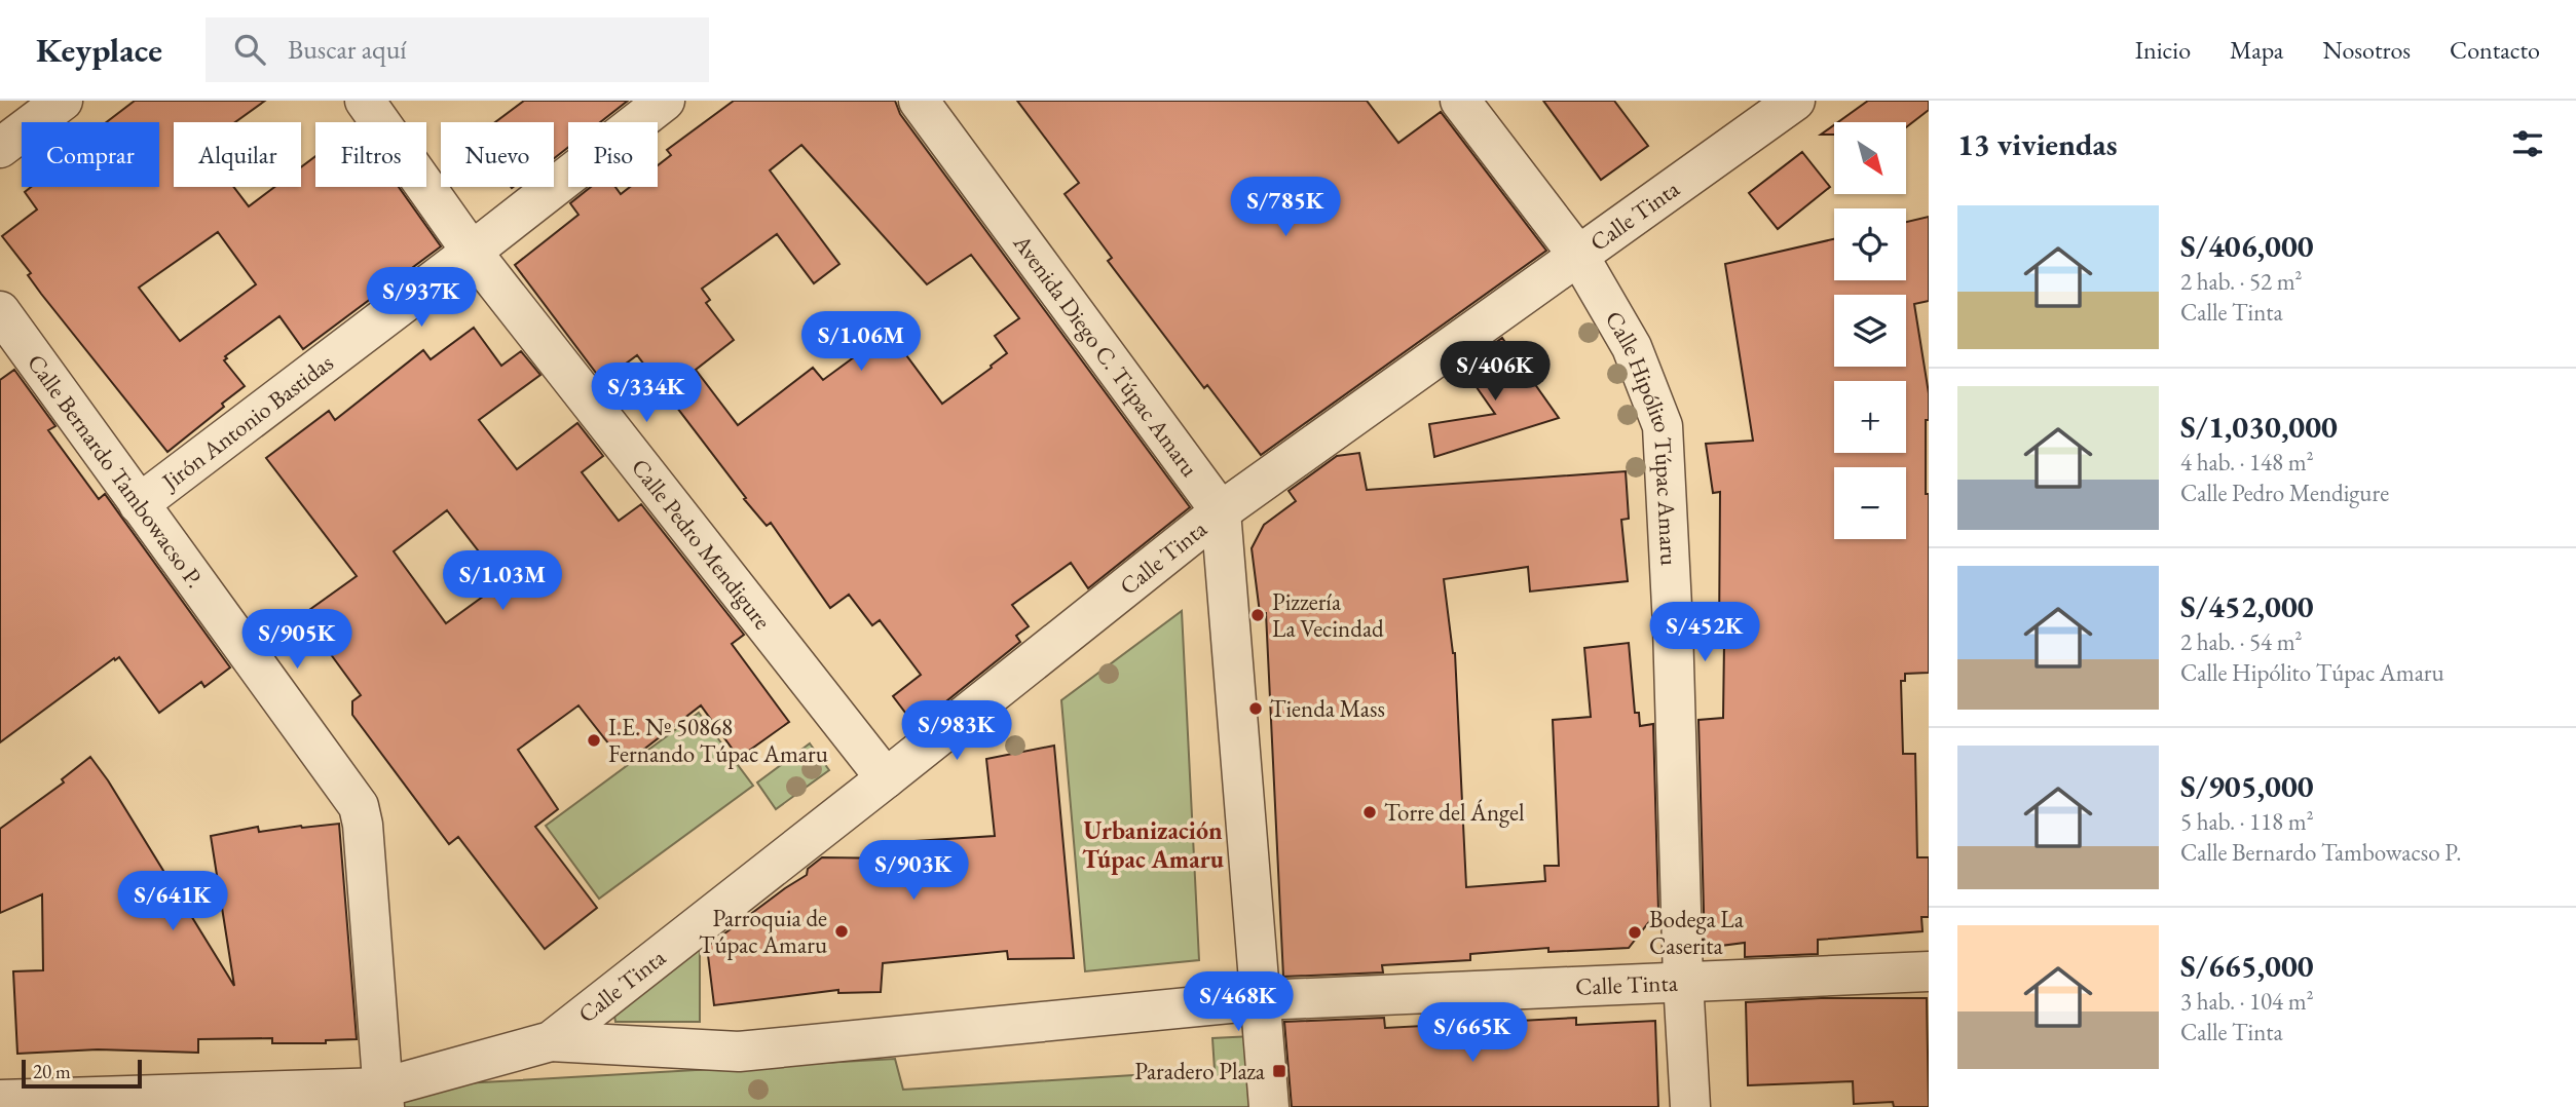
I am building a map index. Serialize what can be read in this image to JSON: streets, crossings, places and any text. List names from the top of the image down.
{
  "streets": {
    "street": [
      "Calle Tinta",
      "Avenida Diego C. Túpac Amaru",
      "Jirón Antonio Bastidas",
      "Calle Hipólito Túpac Amaru",
      "Calle Bernardo Tambowacso P.",
      "Calle Pedro Mendigure"
    ]
  },
  "crossings": [
    ["Calle Tinta", "Avenida Diego C. Túpac Amaru"],
    ["Calle Tinta", "Calle Hipólito Túpac Amaru"],
    ["Calle Tinta", "Calle Bernardo Tambowacso P."],
    ["Calle Tinta", "Calle Pedro Mendigure"],
    ["Jirón Antonio Bastidas", "Calle Bernardo Tambowacso P."],
    ["Jirón Antonio Bastidas", "Calle Pedro Mendigure"]
  ],
  "districts": ["Urbanización Túpac Amaru"],
  "places": {
    "other": [
      "Pizzería La Vecindad",
      "Tienda Mass",
      "I.E. Nº 50868 Fernando Túpac Amaru",
      "Torre del Ángel",
      "Parroquia de Túpac Amaru",
      "Bodega La Caserita"
    ],
    "transit": ["Paradero Plaza"]
  },
  "scale_bar": "20 m",
  "north": "bottom right",
  "page": {
    "header": "Keyplace",
    "search": "Buscar aquí",
    "nav": [
      "Inicio",
      "Mapa",
      "Nosotros",
      "Contacto"
    ],
    "heading": "13 viviendas",
    "map_buttons": ["+", "−"],
    "chip": [
      "Comprar",
      "Alquilar",
      "Filtros",
      "Nuevo",
      "Piso"
    ],
    "price": [
      "S/785K",
      "S/937K",
      "S/1.06M",
      "S/406K",
      "S/334K",
      "S/1.03M",
      "S/452K",
      "S/905K",
      "S/983K",
      "S/903K",
      "S/641K",
      "S/468K",
      "S/665K"
    ],
    "list": [
      {
        "name": "S/406,000",
        "note": "2 hab. · 52 m² · Calle Tinta"
      },
      {
        "name": "S/1,030,000",
        "note": "4 hab. · 148 m² · Calle Pedro Mendigure"
      },
      {
        "name": "S/452,000",
        "note": "2 hab. · 54 m² · Calle Hipólito Túpac Amaru"
      },
      {
        "name": "S/905,000",
        "note": "5 hab. · 118 m² · Calle Bernardo Tambowacso P."
      },
      {
        "name": "S/665,000",
        "note": "3 hab. · 104 m² · Calle Tinta"
      }
    ],
    "scale": "20 m"
  }
}
